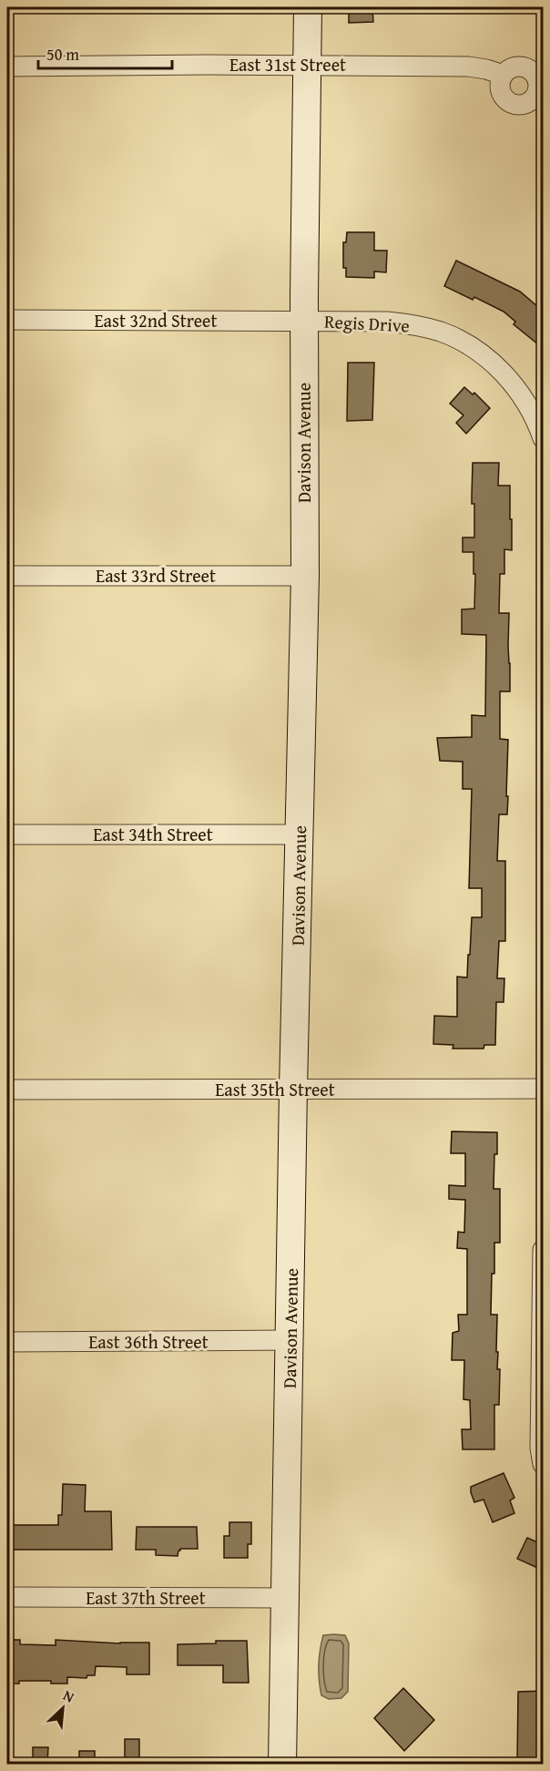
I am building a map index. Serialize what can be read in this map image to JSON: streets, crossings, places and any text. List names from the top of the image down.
{
  "streets": {
    "street": [
      "East 31st Street",
      "East 32nd Street",
      "Regis Drive",
      "Davison Avenue",
      "East 33rd Street",
      "East 34th Street",
      "East 35th Street",
      "East 36th Street",
      "East 37th Street"
    ]
  },
  "crossings": [
    ["East 31st Street", "Davison Avenue"],
    ["East 32nd Street", "Regis Drive"],
    ["East 32nd Street", "Davison Avenue"],
    ["Regis Drive", "Davison Avenue"],
    ["Davison Avenue", "East 33rd Street"],
    ["Davison Avenue", "East 34th Street"],
    ["Davison Avenue", "East 35th Street"],
    ["Davison Avenue", "East 36th Street"],
    ["Davison Avenue", "East 37th Street"]
  ],
  "scale_bar": "50 m",
  "north": "top right"
}
